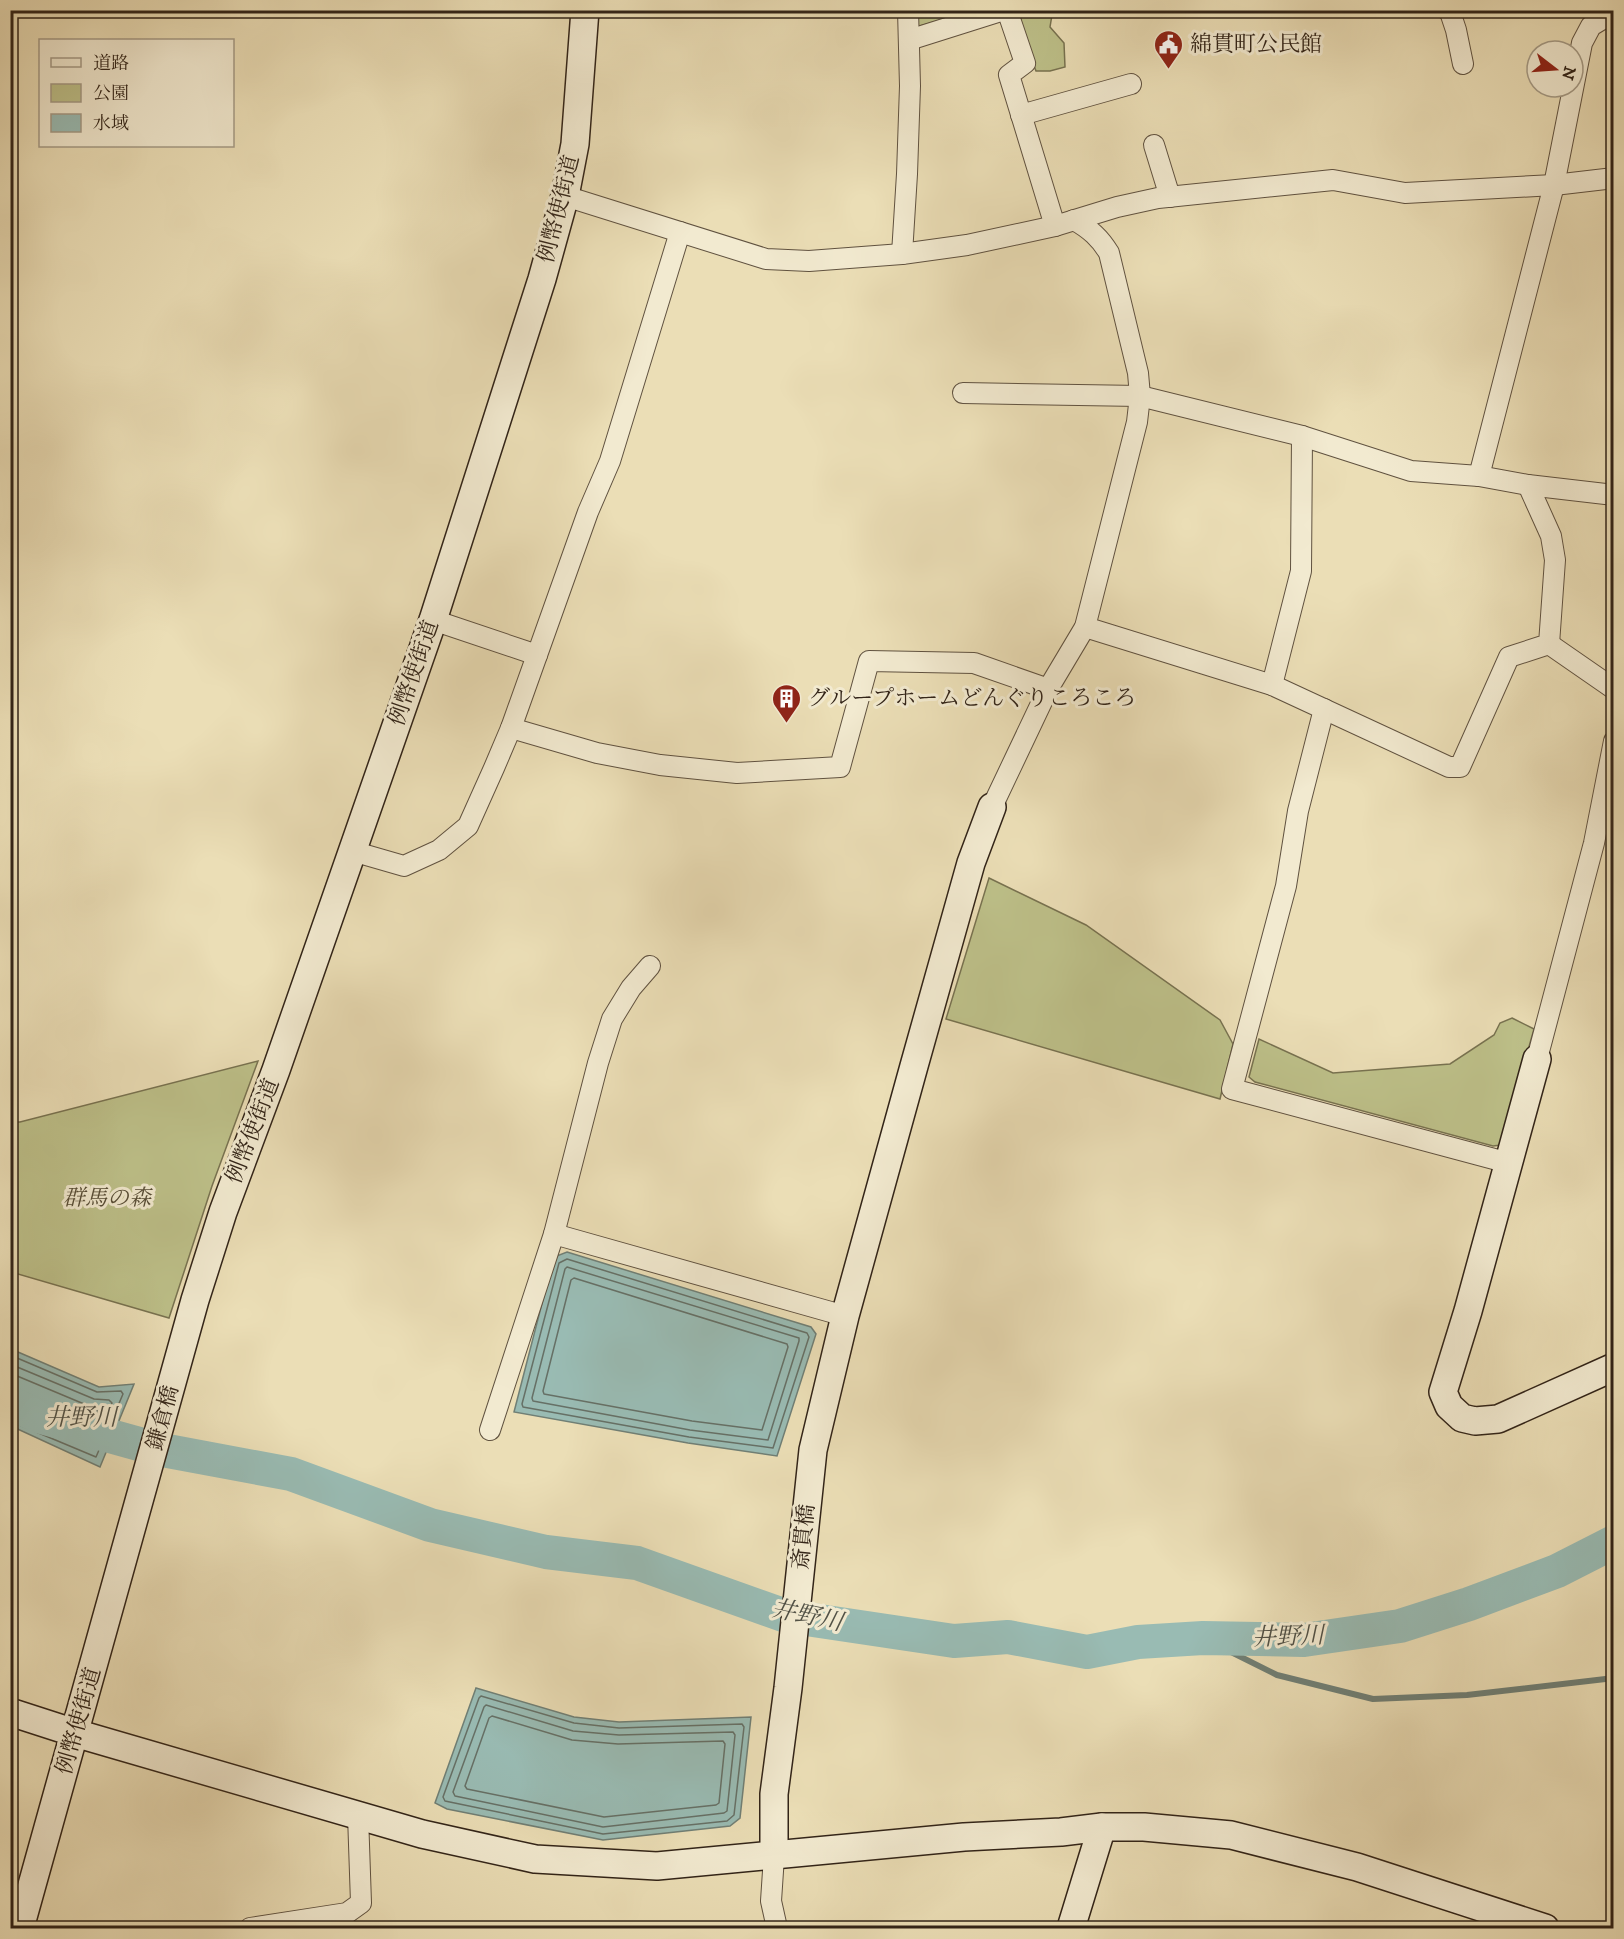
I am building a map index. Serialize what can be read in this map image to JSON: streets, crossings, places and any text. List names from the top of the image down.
{
  "streets": {
    "street": ["例幣使街道", "鎌倉橋", "斎貫橋"]
  },
  "crossings": [
    ["例幣使街道", "鎌倉橋"]
  ],
  "water": ["井野川"],
  "parks": ["群馬の森"],
  "places": {
    "public building": ["綿貫町公民館"],
    "building": ["グループホームどんぐりころころ"]
  },
  "legend": ["道路", "公園", "水域"],
  "north": "right"
}
